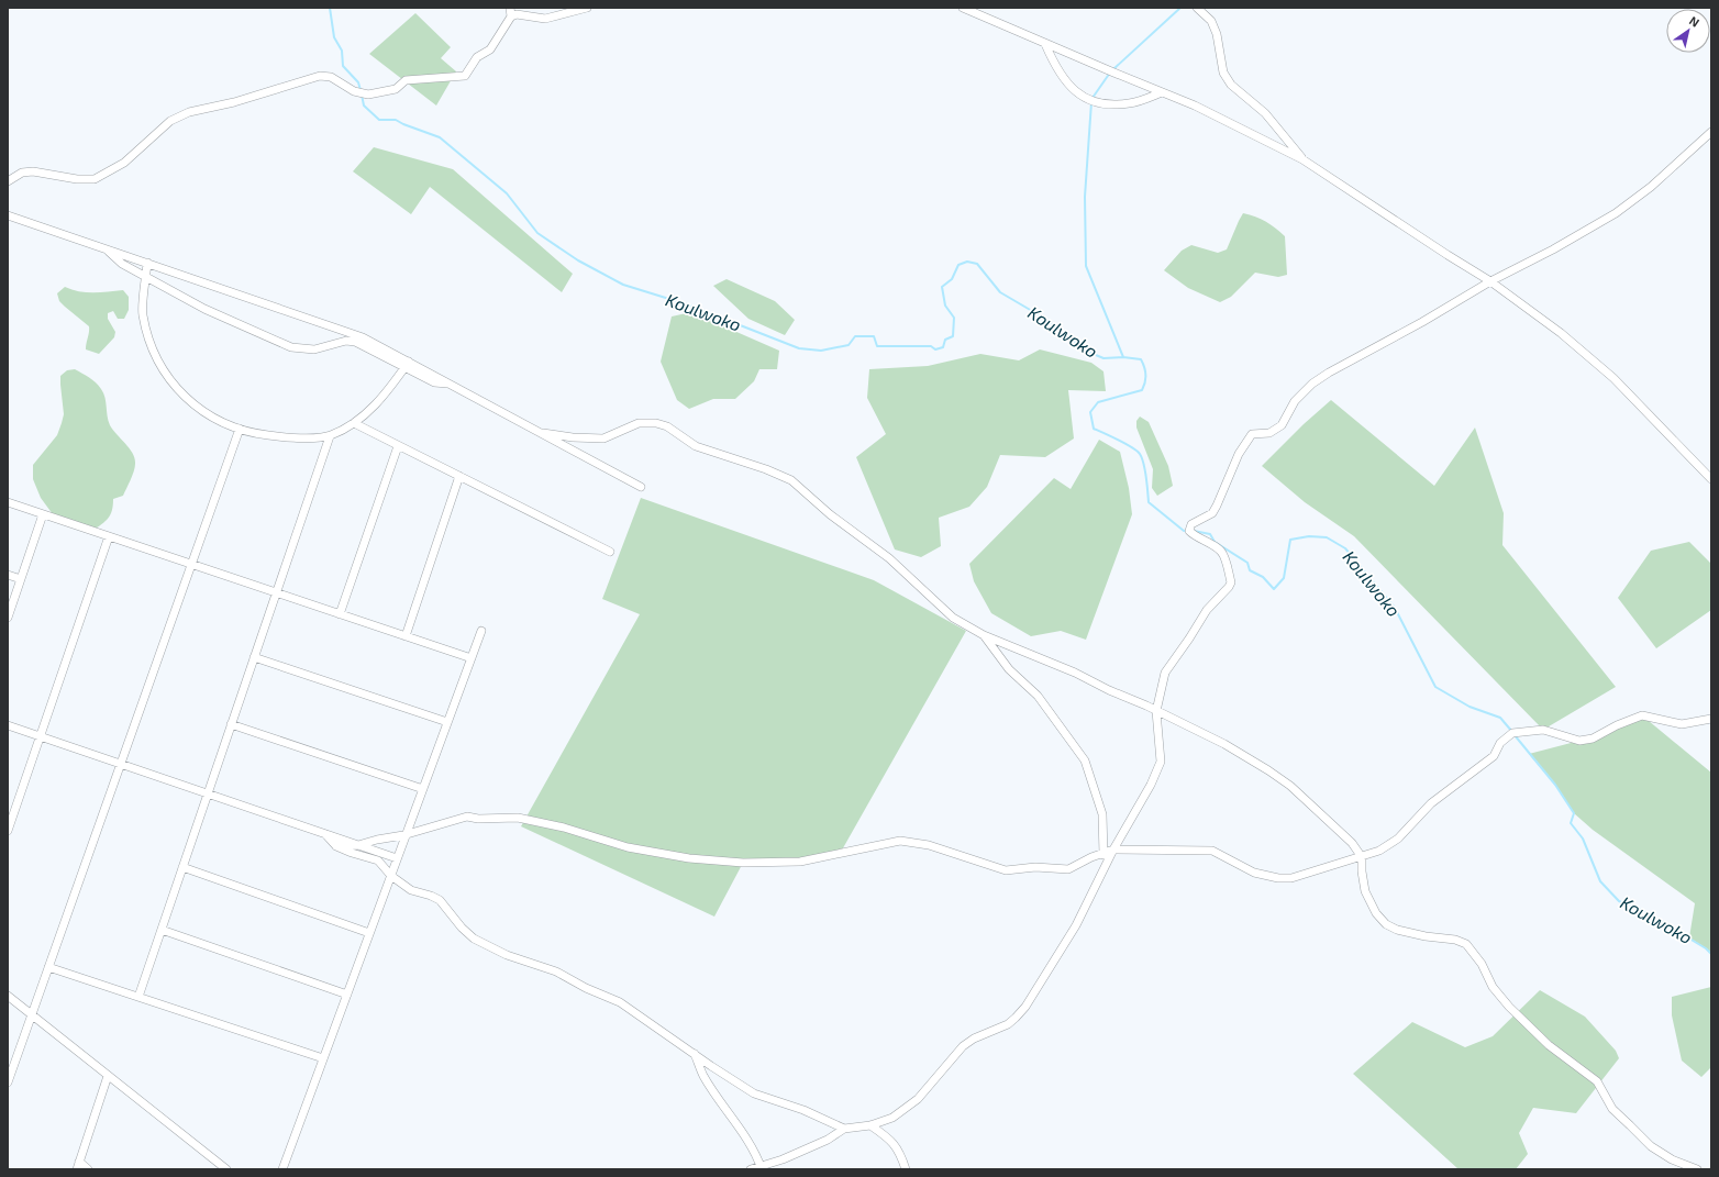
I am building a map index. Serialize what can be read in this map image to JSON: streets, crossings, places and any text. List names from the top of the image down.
{
  "water": ["Koulwoko"],
  "north": "top right"
}
